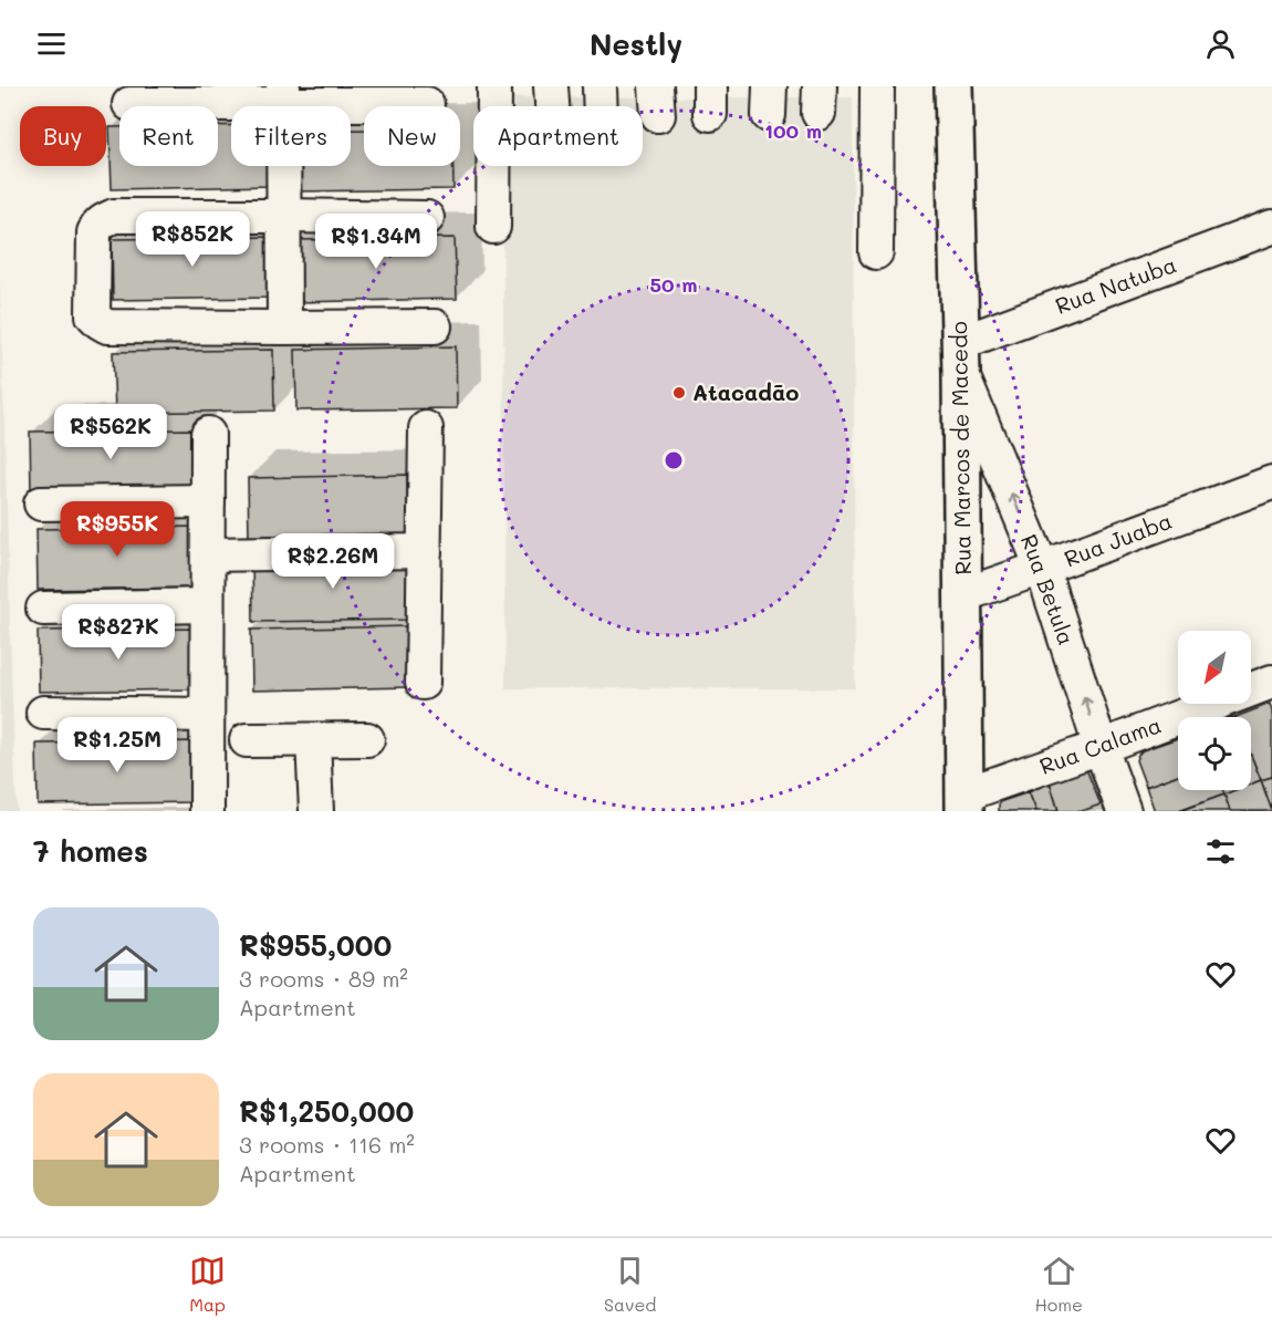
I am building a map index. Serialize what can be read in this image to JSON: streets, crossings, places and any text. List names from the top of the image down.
{
  "streets": {
    "main road": ["Rua Marcos de Macedo"],
    "street": [
      "Rua Natuba",
      "Rua Juaba",
      "Rua Betula",
      "Rua Calama"
    ]
  },
  "crossings": [
    ["Rua Natuba", "Rua Marcos de Macedo"],
    ["Rua Natuba", "Rua Betula"],
    ["Rua Marcos de Macedo", "Rua Juaba"],
    ["Rua Marcos de Macedo", "Rua Betula"],
    ["Rua Marcos de Macedo", "Rua Calama"],
    ["Rua Juaba", "Rua Betula"],
    ["Rua Betula", "Rua Calama"]
  ],
  "one_way": ["Rua Betula"],
  "places": ["Atacadão"],
  "north": "bottom left",
  "page": {
    "header": "Nestly",
    "chip": [
      "Buy",
      "Rent",
      "Filters",
      "New",
      "Apartment"
    ],
    "price": [
      "R$852K",
      "R$1.34M",
      "R$562K",
      "R$955K",
      "R$2.26M",
      "R$827K",
      "R$1.25M"
    ],
    "heading": "7 homes",
    "list": [
      {
        "name": "R$955,000",
        "note": "3 rooms · 89 m² · Apartment"
      },
      {
        "name": "R$1,250,000",
        "note": "3 rooms · 116 m² · Apartment"
      }
    ],
    "tabs": ["Map", "Saved", "Home"]
  },
  "rings": ["100 m", "50 m"]
}
